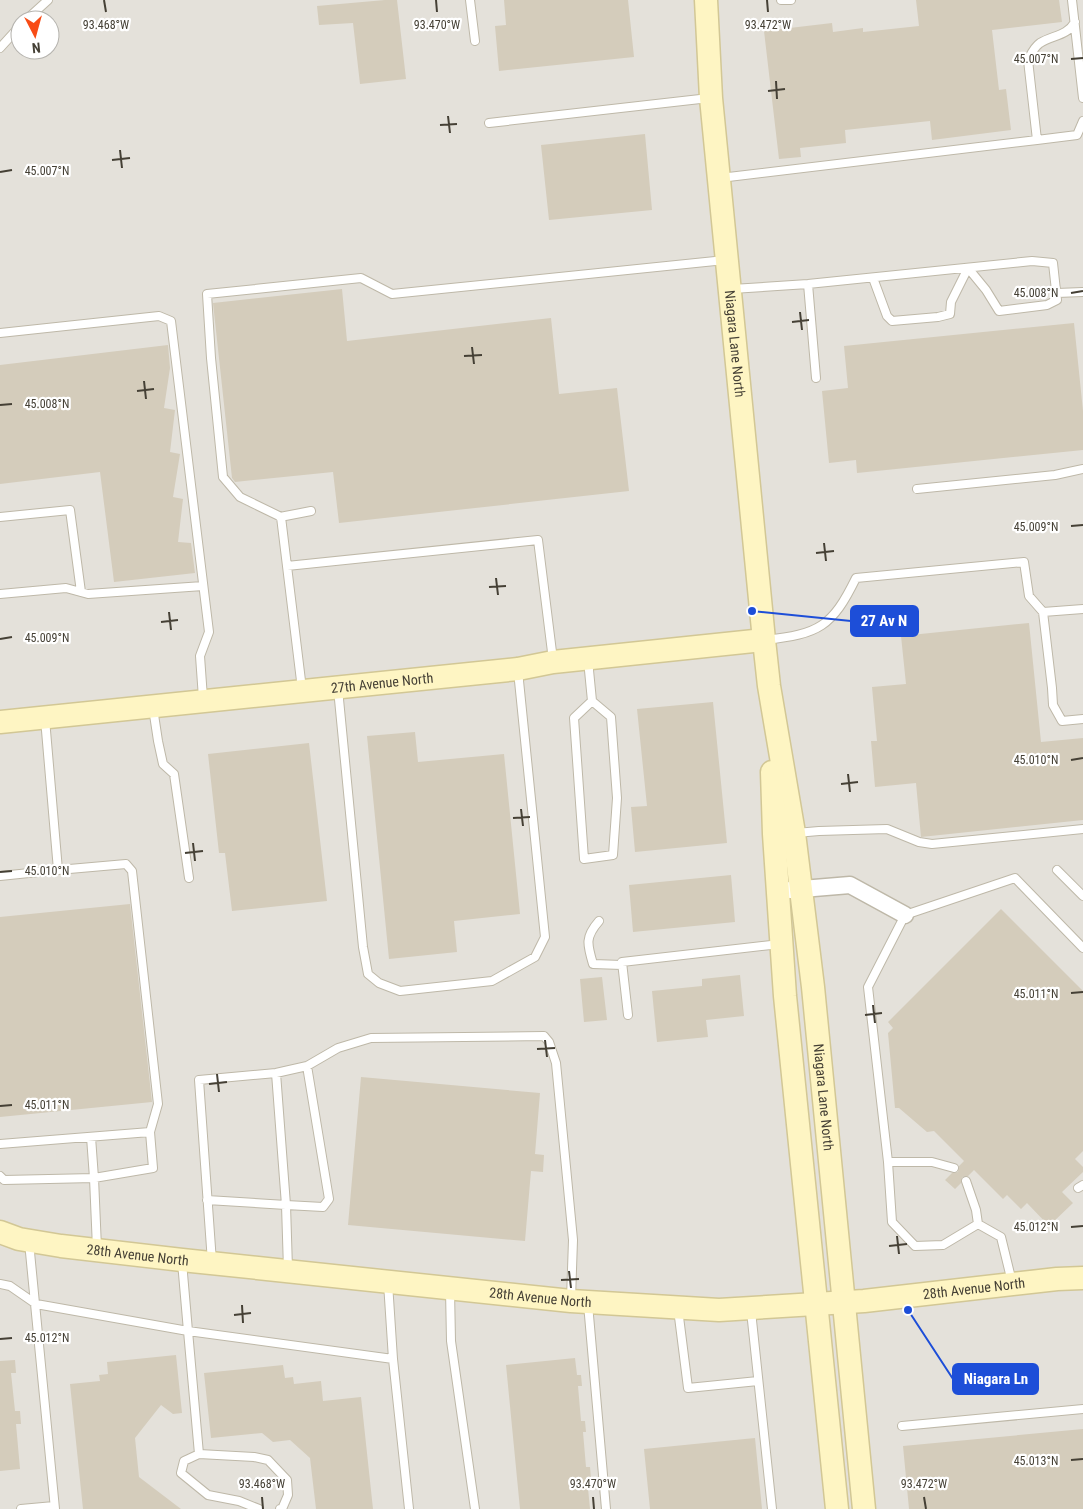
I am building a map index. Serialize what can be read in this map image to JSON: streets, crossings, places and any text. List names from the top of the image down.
{
  "streets": {
    "street": ["Niagara Lane North", "27th Avenue North", "28th Avenue North"]
  },
  "crossings": [
    ["Niagara Lane North", "27th Avenue North"],
    ["Niagara Lane North", "28th Avenue North"]
  ],
  "places": ["27 Av N", "Niagara Ln"],
  "north": "bottom",
  "coordinates": [
    "93.468°W",
    "93.470°W",
    "93.472°W",
    "45.007°N",
    "45.008°N",
    "45.009°N",
    "45.010°N",
    "45.011°N",
    "45.012°N",
    "45.013°N"
  ]
}
